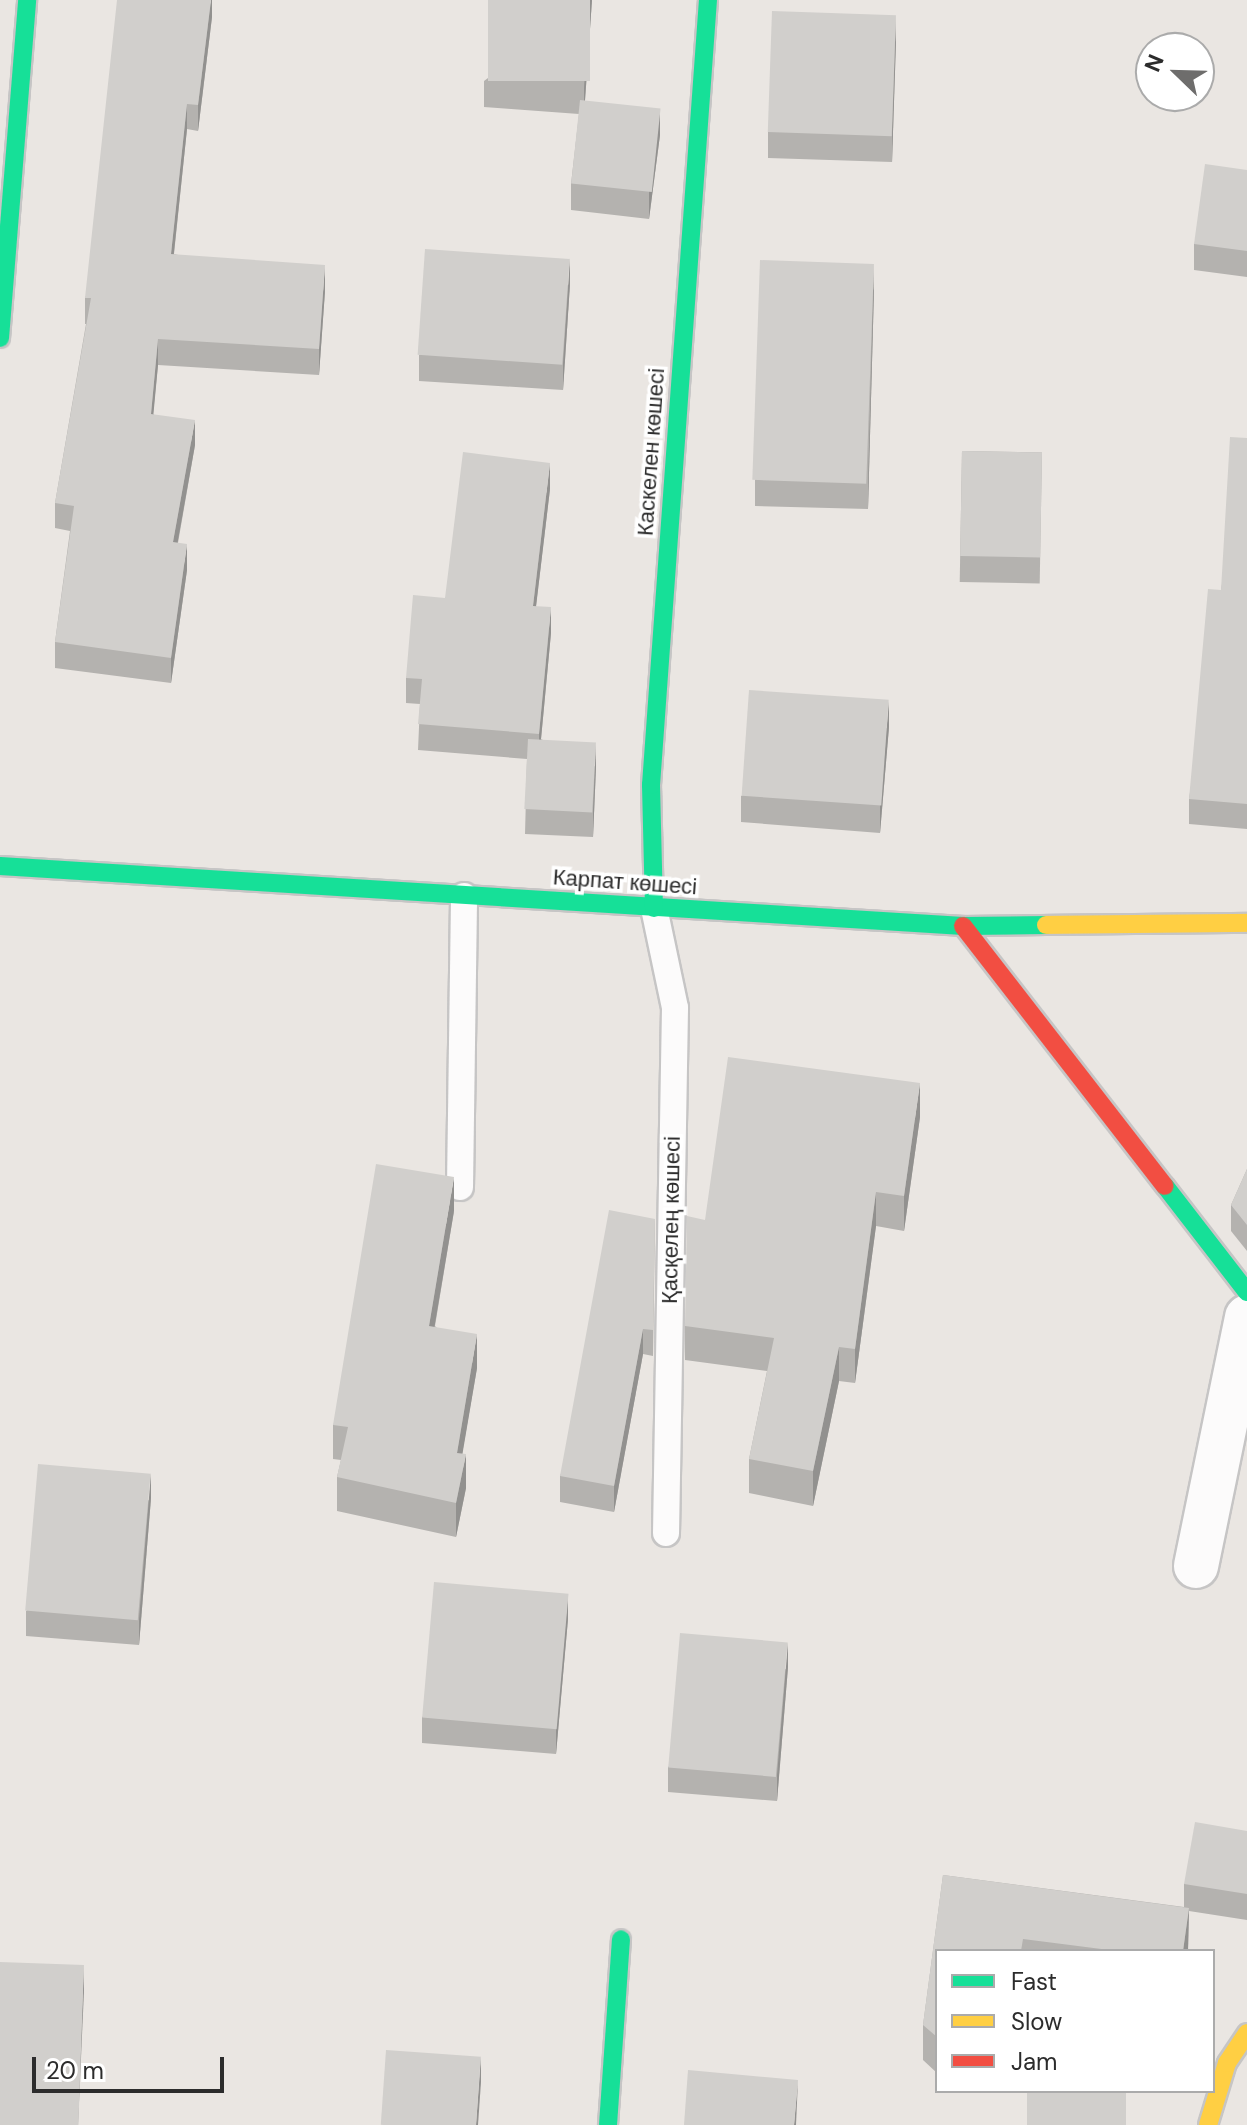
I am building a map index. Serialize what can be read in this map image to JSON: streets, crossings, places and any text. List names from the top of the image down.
{
  "streets": {
    "street": ["Каскелен көшесі", "Карпат көшесі"],
    "lane": ["Қасқелең көшесі"]
  },
  "crossings": [
    ["Каскелен көшесі", "Карпат көшесі"],
    ["Каскелен көшесі", "Қасқелең көшесі"],
    ["Карпат көшесі", "Қасқелең көшесі"]
  ],
  "legend": ["Fast", "Slow", "Jam"],
  "scale_bar": "20 m",
  "north": "top left"
}
